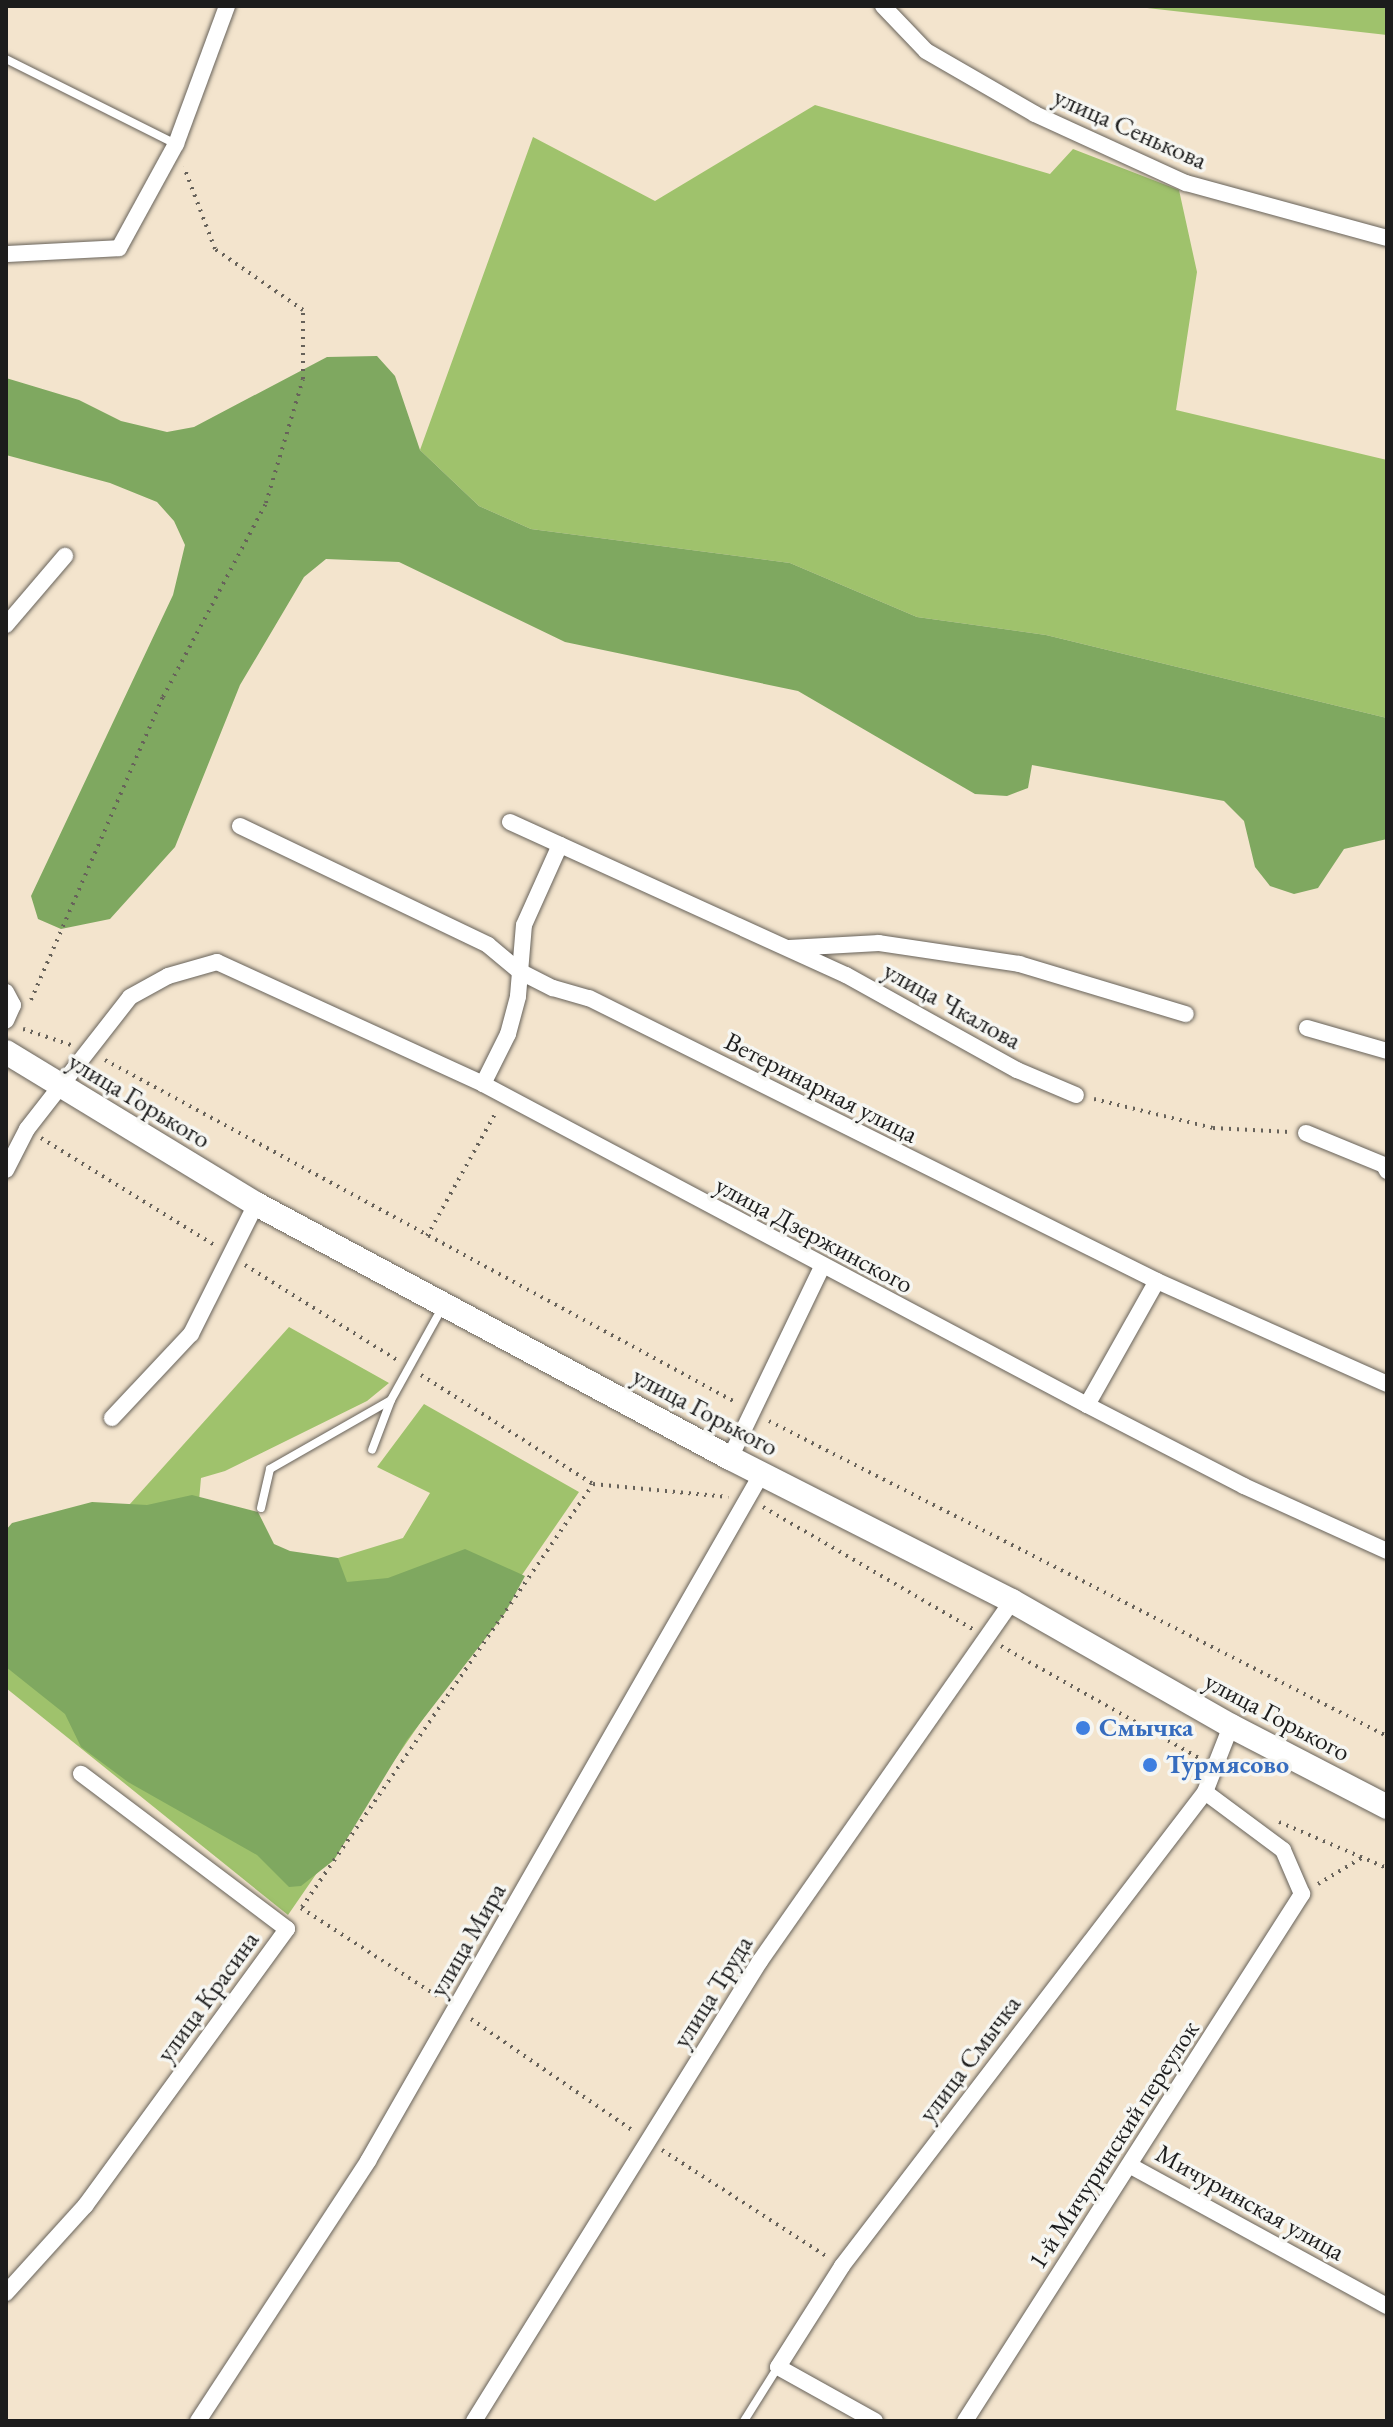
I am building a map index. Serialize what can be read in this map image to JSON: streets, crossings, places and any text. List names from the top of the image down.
{
  "streets": {
    "main road": ["улица Горького"],
    "street": [
      "улица Сенькова",
      "улица Чкалова",
      "Ветеринарная улица",
      "улица Дзержинского",
      "улица Мира",
      "улица Труда",
      "улица Красина",
      "улица Смычка",
      "1-й Мичуринский переулок",
      "Мичуринская улица"
    ]
  },
  "crossings": [
    ["улица Горького", "улица Мира"],
    ["улица Горького", "улица Труда"],
    ["улица Горького", "улица Смычка"],
    ["1-й Мичуринский переулок", "Мичуринская улица"]
  ],
  "places": ["Смычка", "Турмясово"]
}
